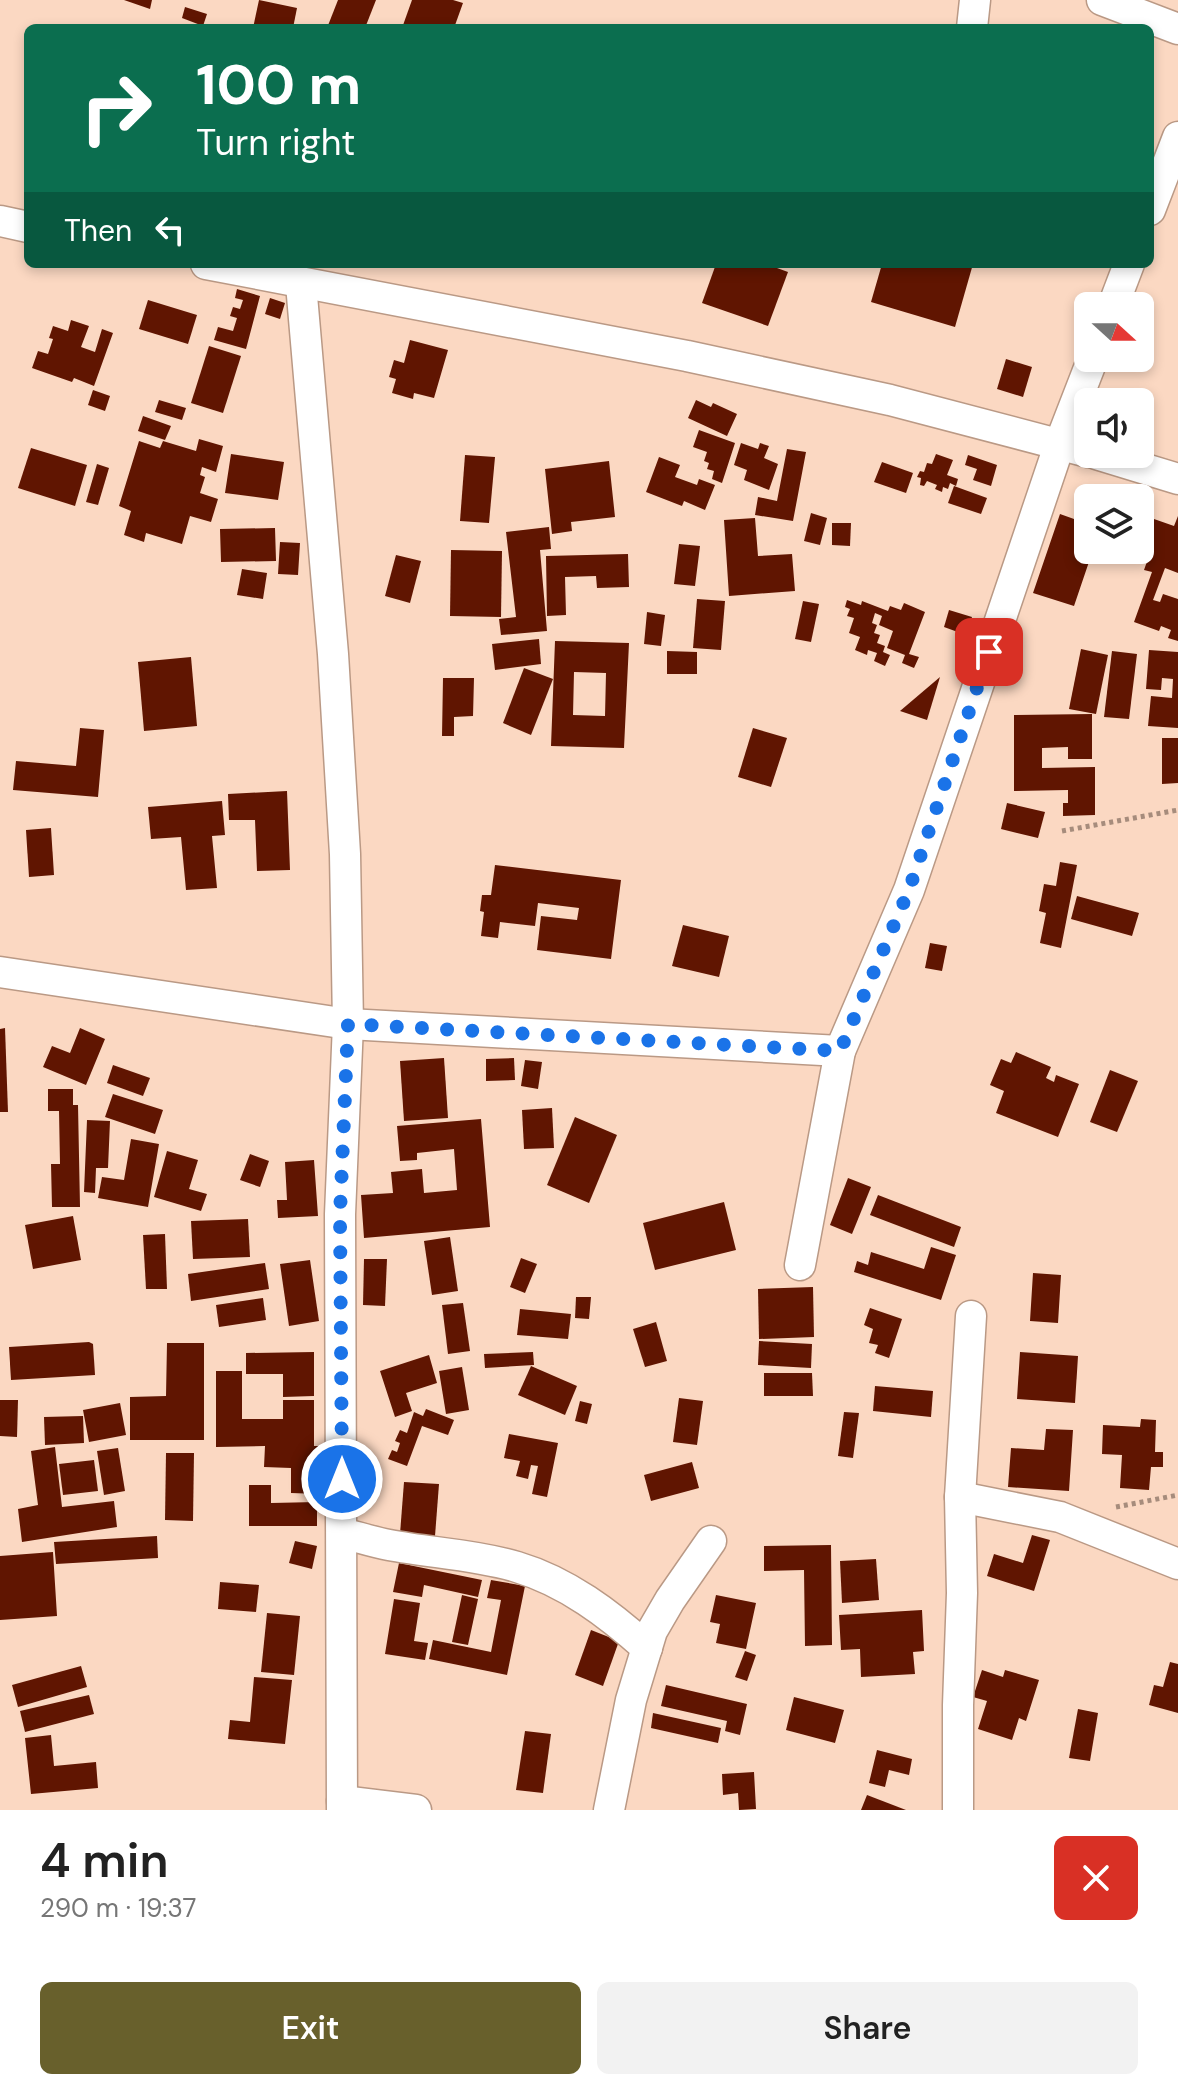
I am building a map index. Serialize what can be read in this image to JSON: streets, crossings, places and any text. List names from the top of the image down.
{
  "north": "right",
  "page": {
    "turn": ["100 m", "Turn right"],
    "then": "Then",
    "heading": ["4 min", "290 m · 19:37"],
    "buttons": ["Exit", "Share"]
  }
}
